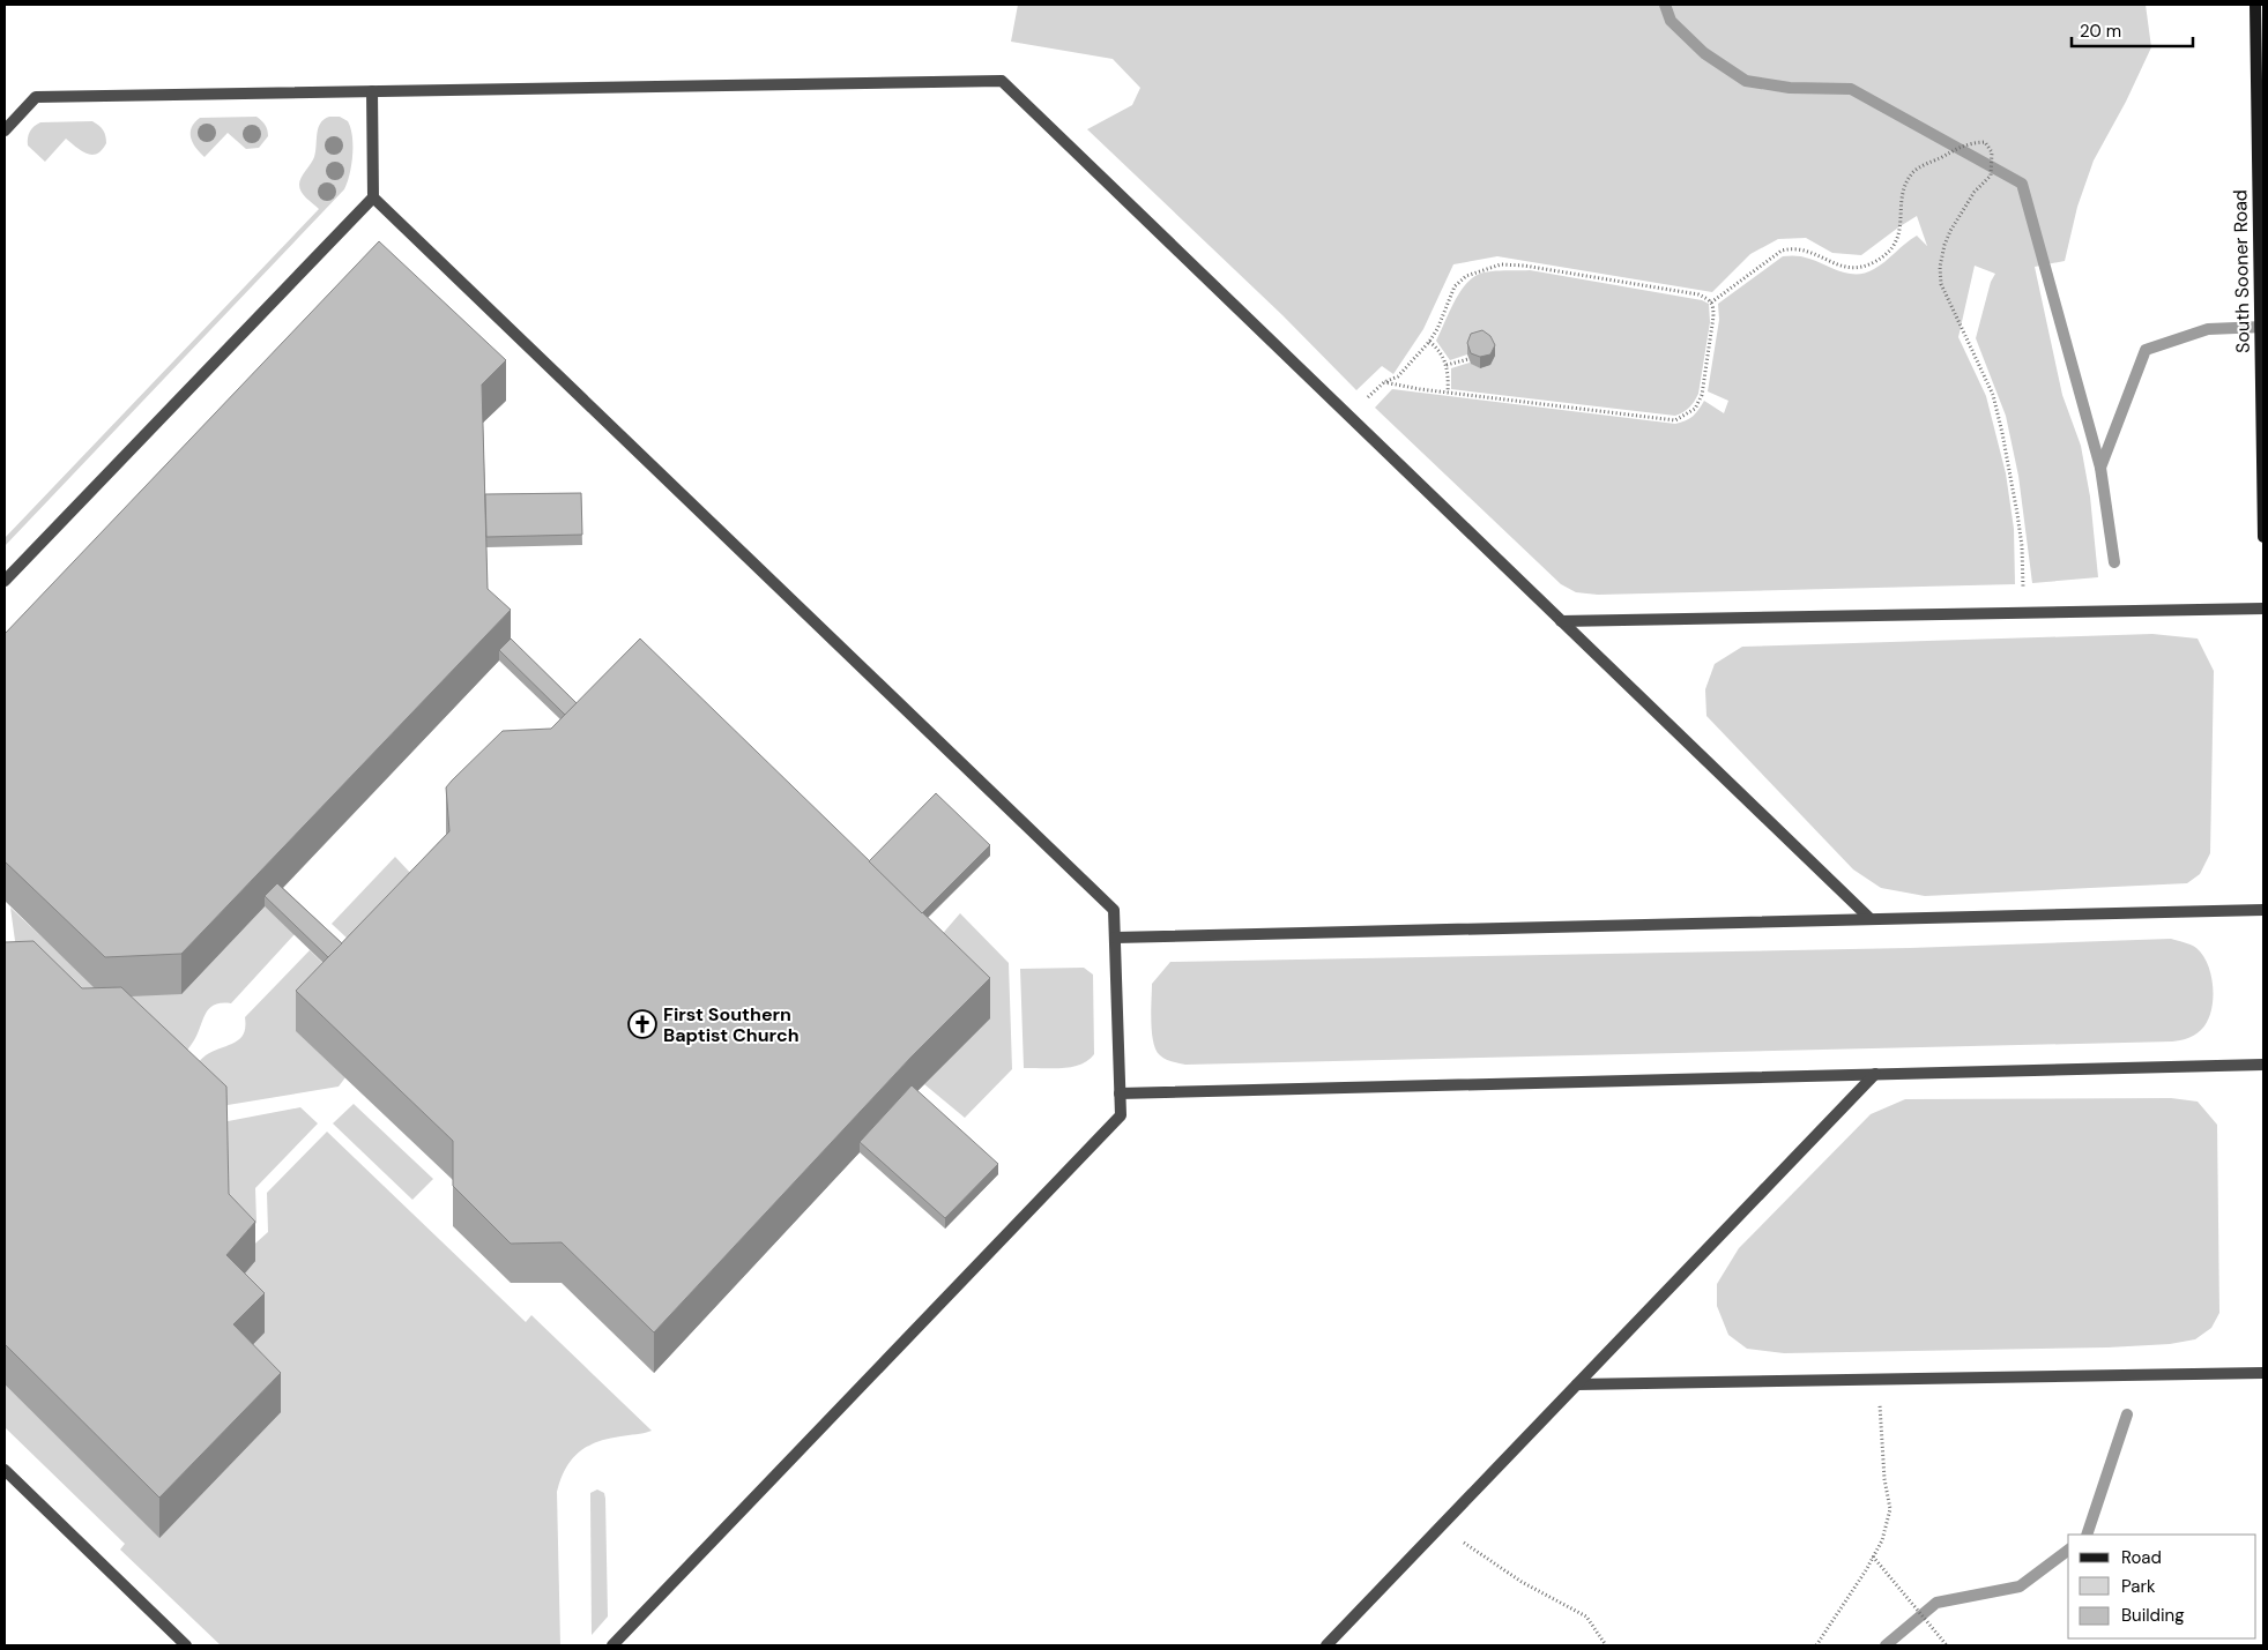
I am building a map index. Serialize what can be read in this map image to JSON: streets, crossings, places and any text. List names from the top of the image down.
{
  "streets": {
    "main road": ["South Sooner Road"]
  },
  "places": {
    "church": ["First Southern Baptist Church"]
  },
  "legend": ["Road", "Park", "Building"],
  "scale_bar": "20 m"
}
